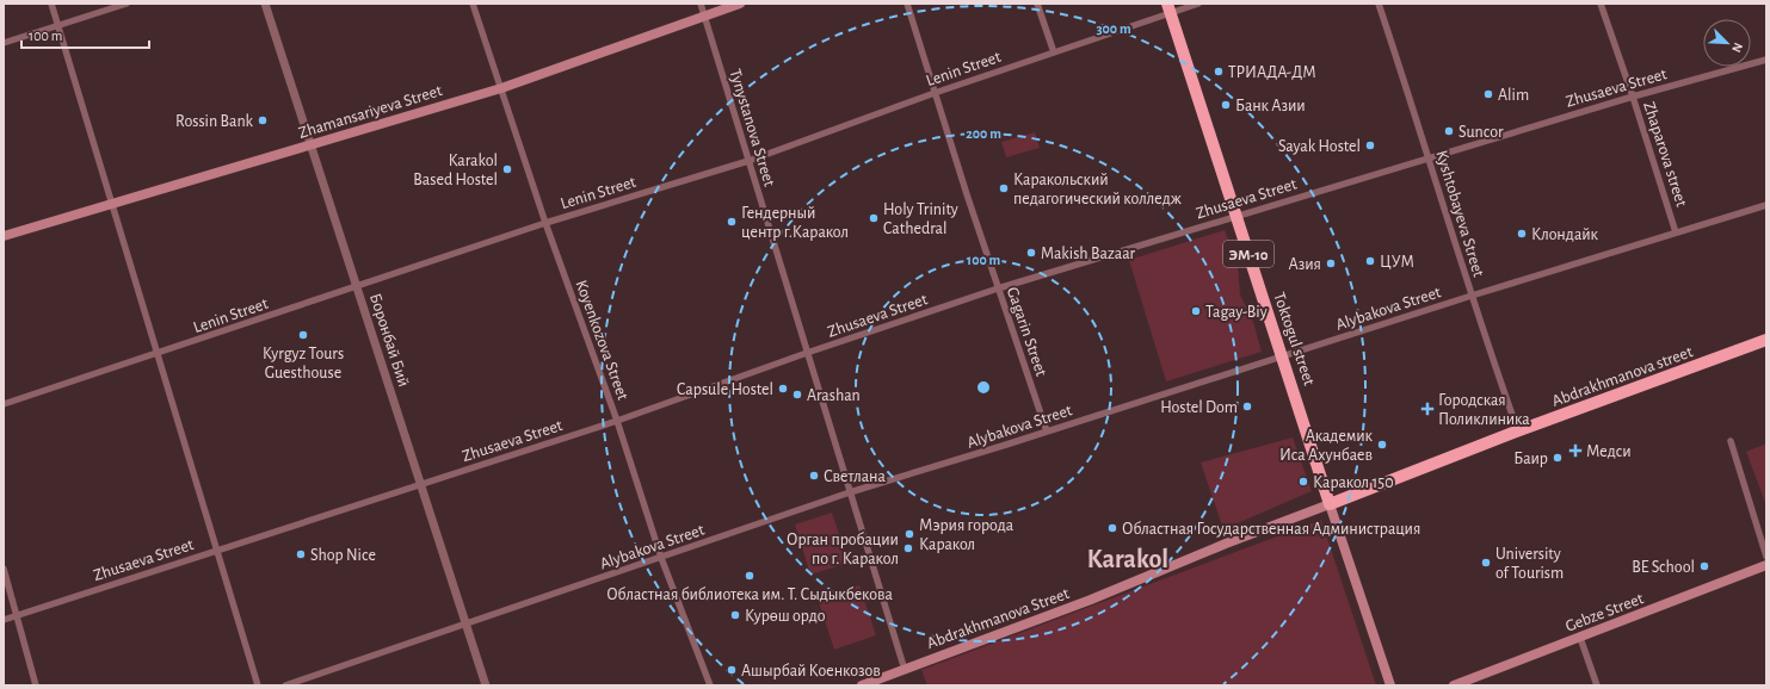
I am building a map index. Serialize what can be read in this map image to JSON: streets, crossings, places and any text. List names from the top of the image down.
{
  "streets": {
    "highway": ["ЭМ-10", "Toktogul street", "Abdrakhmanova street"],
    "main road": ["Zhamansariyeva Street", "Gebze Street", "Abdrakhmanova Street"],
    "street": [
      "Lenin Street",
      "Zhusaeva Street",
      "Tynystanova Street",
      "Zhaparova street",
      "Kyshtobayeva Street",
      "Alybakova Street",
      "Gagarin Street",
      "Боронбай Бий",
      "Koyenkozova Street"
    ]
  },
  "crossings": [
    ["Lenin Street", "Tynystanova Street"],
    ["Lenin Street", "Gagarin Street"],
    ["Lenin Street", "Toktogul street"],
    ["Lenin Street", "Боронбай Бий"],
    ["Lenin Street", "Koyenkozova Street"],
    ["Zhusaeva Street", "Tynystanova Street"],
    ["Zhusaeva Street", "Zhaparova street"],
    ["Zhusaeva Street", "Kyshtobayeva Street"],
    ["Zhusaeva Street", "Gagarin Street"],
    ["Zhusaeva Street", "Toktogul street"],
    ["Zhusaeva Street", "Боронбай Бий"],
    ["Zhusaeva Street", "Koyenkozova Street"],
    ["Zhamansariyeva Street", "Tynystanova Street"],
    ["Zhamansariyeva Street", "Боронбай Бий"],
    ["Zhamansariyeva Street", "Koyenkozova Street"],
    ["Tynystanova Street", "Alybakova Street"],
    ["Tynystanova Street", "Abdrakhmanova Street"],
    ["Zhaparova street", "Alybakova Street"],
    ["Kyshtobayeva Street", "Alybakova Street"],
    ["Kyshtobayeva Street", "Abdrakhmanova street"],
    ["Alybakova Street", "Gagarin Street"],
    ["Alybakova Street", "Toktogul street"],
    ["Alybakova Street", "Боронбай Бий"],
    ["Alybakova Street", "Koyenkozova Street"],
    ["Toktogul street", "Abdrakhmanova street"],
    ["Toktogul street", "Abdrakhmanova Street"],
    ["Abdrakhmanova street", "Abdrakhmanova Street"]
  ],
  "districts": ["Karakol"],
  "places": {
    "other": [
      "ТРИАДА-ДМ",
      "Alim",
      "Банк Азии",
      "Rossin Bank",
      "Suncor",
      "Sayak Hostel",
      "Karakol Based Hostel",
      "Каракольский педагогический колледж",
      "Holy Trinity Cathedral",
      "Гендерный центр г.Каракол",
      "Клондайк",
      "Makish Bazaar",
      "ЦУМ",
      "Азия",
      "Tagay-Biy",
      "Kyrgyz Tours Guesthouse",
      "Capsule Hostel",
      "Arashan",
      "Hostel Dom",
      "Академик Иса Ахунбаев",
      "Баир",
      "Светлана",
      "Каракол 150",
      "Областная Государственная Администрация",
      "Мэрия города Каракол",
      "Орган пробации по г. Каракол",
      "Shop Nice",
      "University of Tourism",
      "BE School",
      "Областная библиотека им. Т. Сыдыкбекова",
      "Курөш ордо",
      "Ашырбай Коенкозов"
    ],
    "health": ["Городская Поликлиника", "Медси"]
  },
  "scale_bar": "100 m",
  "north": "bottom right",
  "rings": ["300 m", "200 m", "100 m"]
}
